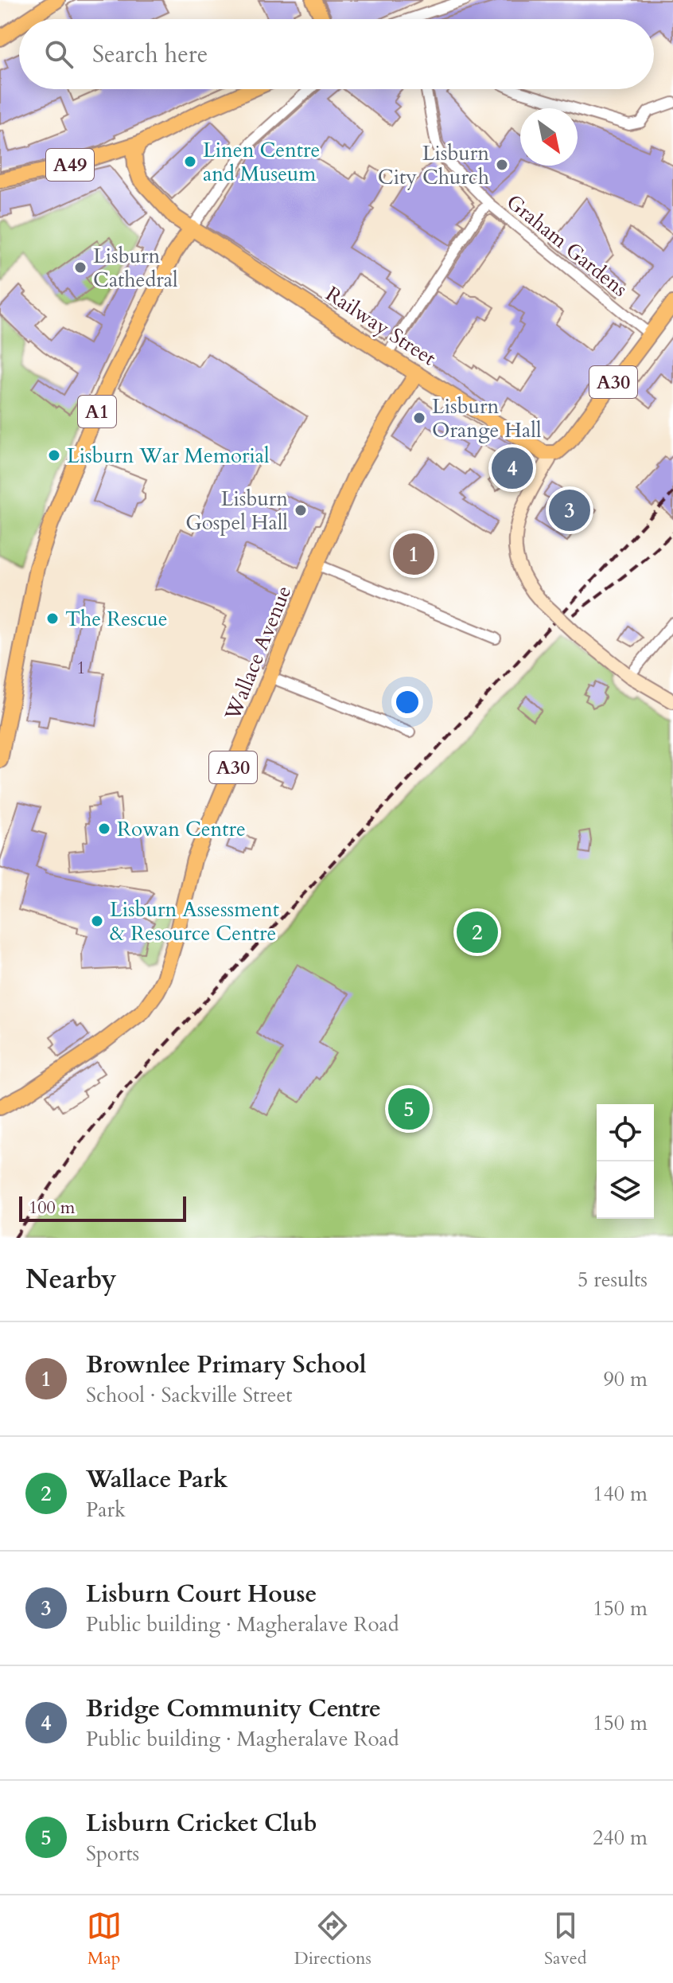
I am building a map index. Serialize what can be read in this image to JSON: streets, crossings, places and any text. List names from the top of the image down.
{
  "streets": {
    "main road": [
      "A49",
      "Railway Street",
      "A30",
      "A1",
      "Wallace Avenue"
    ],
    "street": ["Graham Gardens"]
  },
  "crossings": [
    ["A49", "Railway Street"],
    ["Graham Gardens", "A30"],
    ["Railway Street", "A30"],
    ["Railway Street", "A1"],
    ["Railway Street", "Wallace Avenue"]
  ],
  "places": [
    "Linen Centre and Museum",
    "Lisburn City Church",
    "Lisburn Cathedral",
    "Lisburn Orange Hall",
    "Lisburn War Memorial",
    "Lisburn Gospel Hall",
    "The Rescue",
    "Rowan Centre",
    "Lisburn Assessment & Resource Centre"
  ],
  "house_numbers": ["1"],
  "scale_bar": "100 m",
  "north": "bottom right",
  "page": {
    "search": "Search here",
    "pins": [
      "4",
      "3",
      "1",
      "2",
      "5"
    ],
    "scale": "100 m",
    "heading": ["Nearby", "5 results"],
    "list": [
      {
        "mark": "1",
        "name": "Brownlee Primary School",
        "note": "School · Sackville Street",
        "value": "90 m"
      },
      {
        "mark": "2",
        "name": "Wallace Park",
        "note": "Park",
        "value": "140 m"
      },
      {
        "mark": "3",
        "name": "Lisburn Court House",
        "note": "Public building · Magheralave Road",
        "value": "150 m"
      },
      {
        "mark": "4",
        "name": "Bridge Community Centre",
        "note": "Public building · Magheralave Road",
        "value": "150 m"
      },
      {
        "mark": "5",
        "name": "Lisburn Cricket Club",
        "note": "Sports",
        "value": "240 m"
      }
    ],
    "nav": ["Map", "Directions", "Saved"]
  }
}
